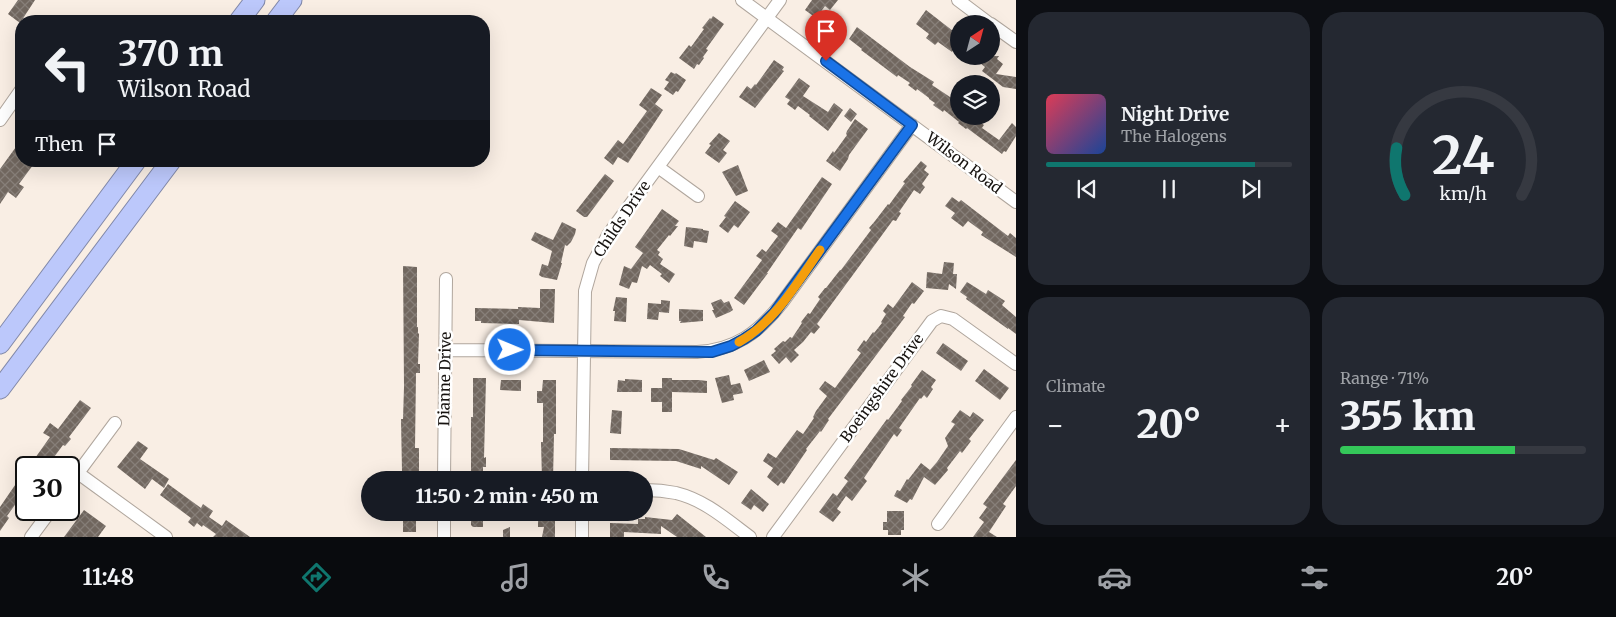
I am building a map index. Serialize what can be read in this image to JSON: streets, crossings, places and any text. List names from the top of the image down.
{
  "streets": {
    "street": [
      "Wilson Road",
      "Childs Drive",
      "Dianne Drive",
      "Boeingshire Drive"
    ]
  },
  "crossings": [
    ["Wilson Road", "Childs Drive"]
  ],
  "north": "top right",
  "page": {
    "turn": ["370 m", "Wilson Road"],
    "song": ["Night Drive", "The Halogens"],
    "then": "Then",
    "tile": [
      "Climate",
      ["Range · 71%", "355 km"]
    ],
    "heat": ["−", "20°", "+"],
    "limit": "30",
    "trip": "11:50 · 2 min · 450 m",
    "tabs": ["11:48", "20°"],
    "gauge": ["24", "km/h"]
  }
}
